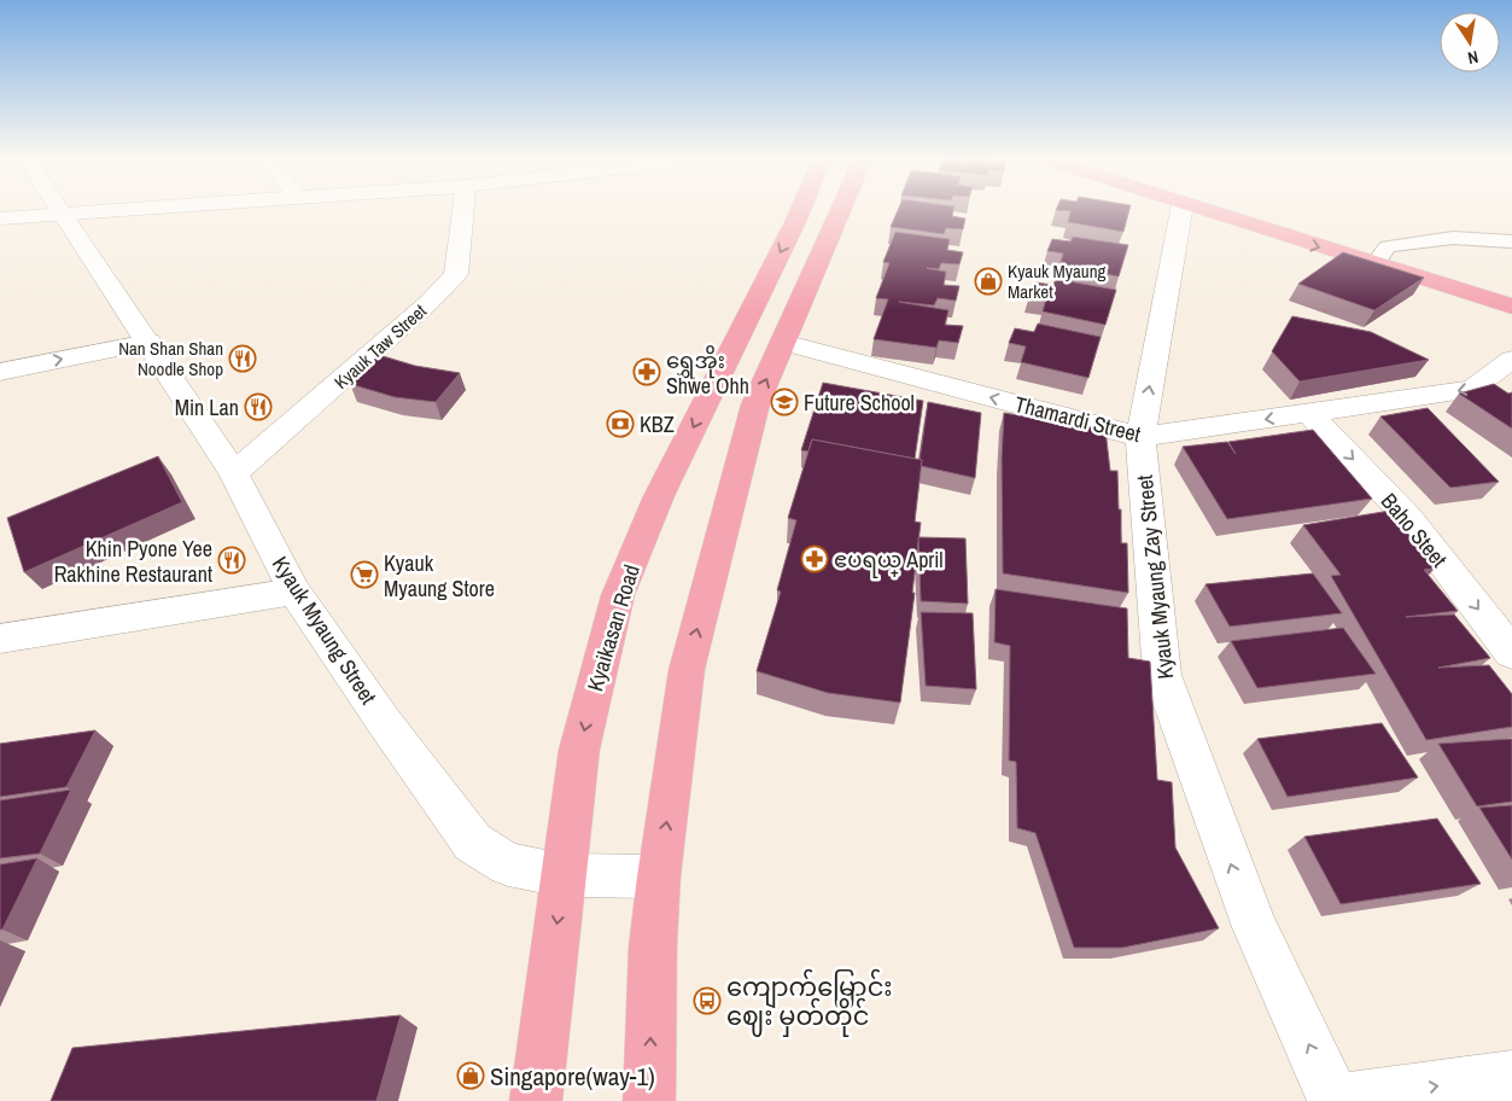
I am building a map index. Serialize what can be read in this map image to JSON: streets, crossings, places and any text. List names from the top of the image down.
{
  "streets": {
    "main road": ["Kyaikasan Road"],
    "street": [
      "Kyauk Taw Street",
      "Thamardi Street",
      "Baho Steet",
      "Kyauk Myaung Zay Street",
      "Kyauk Myaung Street"
    ]
  },
  "crossings": [
    ["Kyauk Taw Street", "Kyauk Myaung Street"],
    ["Thamardi Street", "Baho Steet"],
    ["Thamardi Street", "Kyauk Myaung Zay Street"],
    ["Kyaikasan Road", "Kyauk Myaung Street"]
  ],
  "one_way": ["Thamardi Street", "Baho Steet", "Kyauk Myaung Zay Street"],
  "places": {
    "shop": ["Kyauk Myaung Market", "Singapore(way-1)"],
    "restaurant": ["Nan Shan Shan Noodle Shop", "Min Lan", "Khin Pyone Yee Rakhine Restaurant"],
    "pharmacy": ["ရွှေအိုး Shwe Ohh", "ဧပရယ္ April"],
    "school or university": ["Future School"],
    "bank": ["KBZ"],
    "supermarket": ["Kyauk Myaung Store"],
    "bus stop": ["ကျောက်မြောင်း ဈေး မှတ်တိုင်"]
  },
  "north": "bottom"
}
